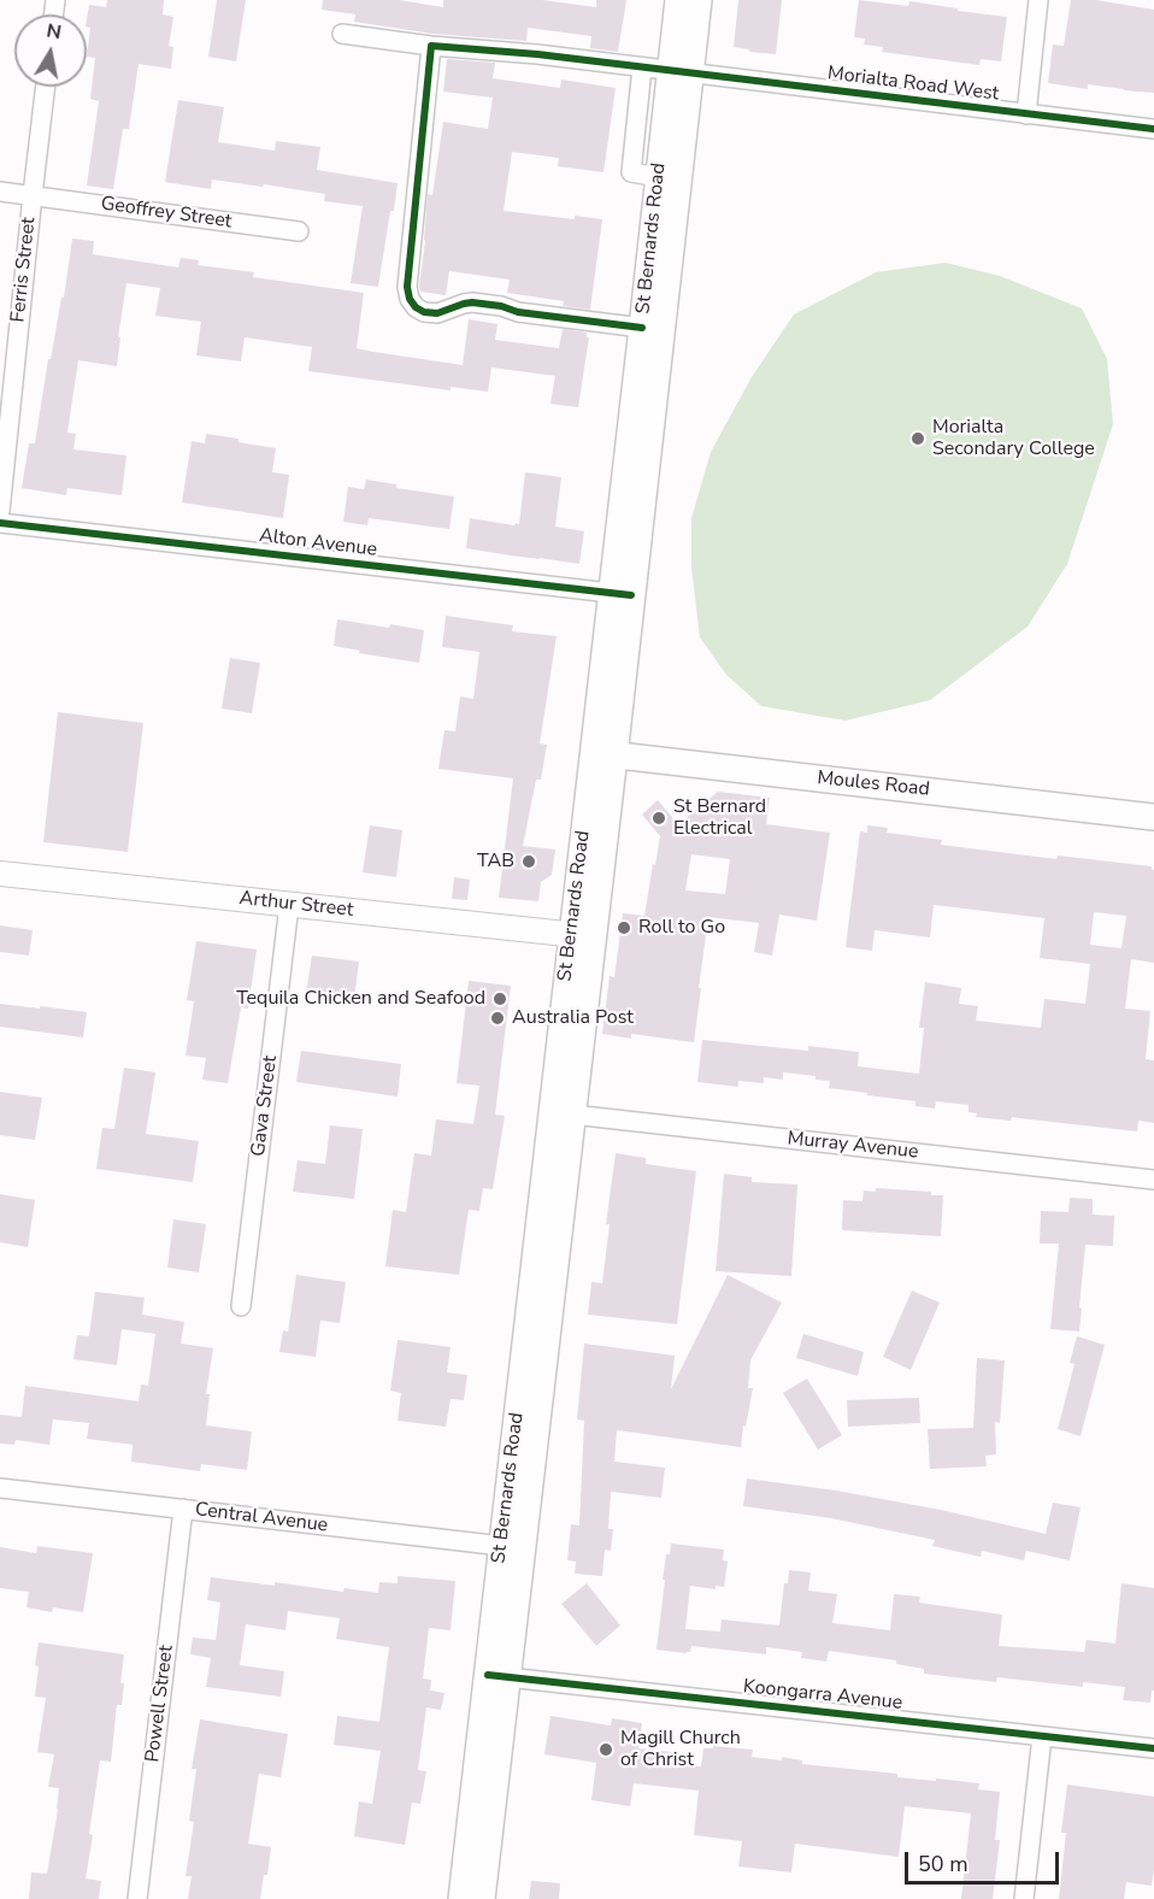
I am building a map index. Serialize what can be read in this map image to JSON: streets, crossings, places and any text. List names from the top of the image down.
{
  "streets": {
    "main road": ["St Bernards Road", "Moules Road"],
    "street": [
      "Morialta Road West",
      "Geoffrey Street",
      "Ferris Street",
      "Alton Avenue",
      "Arthur Street",
      "Gava Street",
      "Murray Avenue",
      "Central Avenue",
      "Koongarra Avenue",
      "Powell Street"
    ]
  },
  "crossings": [
    ["Morialta Road West", "St Bernards Road"],
    ["Geoffrey Street", "Ferris Street"],
    ["St Bernards Road", "Alton Avenue"],
    ["St Bernards Road", "Moules Road"],
    ["St Bernards Road", "Arthur Street"],
    ["St Bernards Road", "Murray Avenue"],
    ["St Bernards Road", "Central Avenue"],
    ["St Bernards Road", "Koongarra Avenue"],
    ["Arthur Street", "Gava Street"],
    ["Central Avenue", "Powell Street"]
  ],
  "places": [
    "Morialta Secondary College",
    "St Bernard Electrical",
    "TAB",
    "Roll to Go",
    "Tequila Chicken and Seafood",
    "Australia Post",
    "Magill Church of Christ"
  ],
  "scale_bar": "50 m",
  "north": "top"
}
